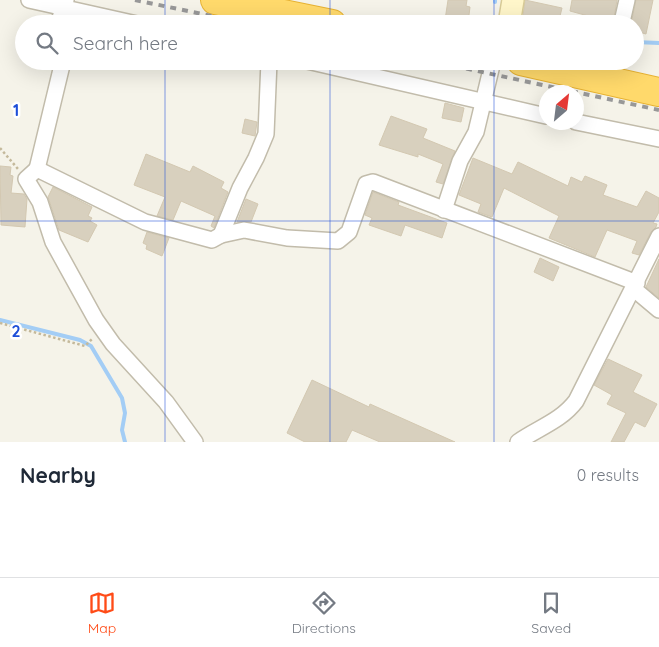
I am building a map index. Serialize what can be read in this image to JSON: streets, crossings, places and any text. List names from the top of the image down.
{
  "north": "top right",
  "page": {
    "search": "Search here",
    "heading": ["Nearby", "0 results"],
    "nav": ["Map", "Directions", "Saved"]
  },
  "grid": {
    "rows": ["1", "2"]
  }
}
